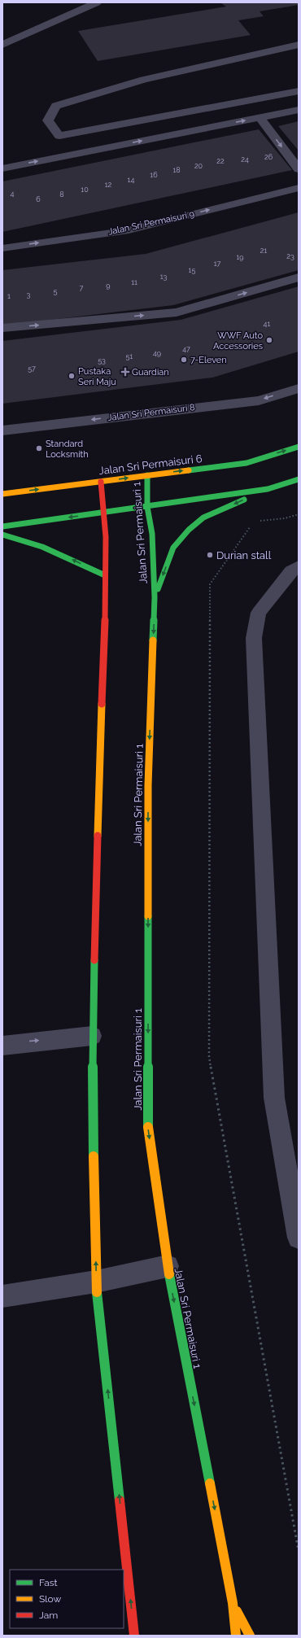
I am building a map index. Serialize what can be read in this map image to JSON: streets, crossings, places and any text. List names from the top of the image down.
{
  "streets": {
    "street": [
      "Jalan Sri Permaisuri 9",
      "Jalan Sri Permaisuri 8",
      "Jalan Sri Permaisuri 6",
      "Jalan Sri Permaisuri 1"
    ]
  },
  "crossings": [
    ["Jalan Sri Permaisuri 6", "Jalan Sri Permaisuri 1"]
  ],
  "places": {
    "other": [
      "WWF Auto Accessories",
      "7-Eleven",
      "Pustaka Seri Maju",
      "Standard Locksmith",
      "Durian stall"
    ],
    "health": ["Guardian"]
  },
  "house_numbers": [
    "26",
    "24",
    "22",
    "20",
    "18",
    "16",
    "14",
    "12",
    "10",
    "4",
    "8",
    "6",
    "21",
    "23",
    "19",
    "17",
    "15",
    "13",
    "11",
    "9",
    "7",
    "5",
    "3",
    "1",
    "41",
    "47",
    "49",
    "51",
    "53",
    "57"
  ],
  "legend": ["Fast", "Slow", "Jam"]
}
